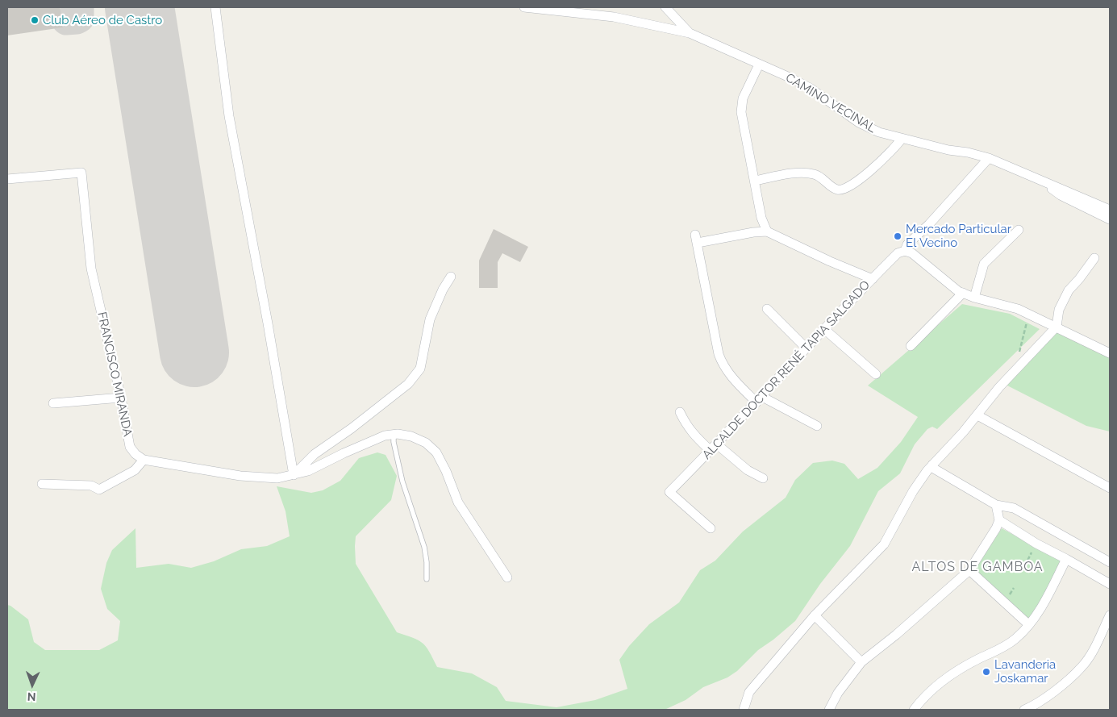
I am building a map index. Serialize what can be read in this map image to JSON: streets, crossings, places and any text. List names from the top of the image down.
{
  "streets": {
    "street": ["CAMINO VECINAL", "ALCALDE DOCTOR RENÉ TAPIA SALGADO", "FRANCISCO MIRANDA"]
  },
  "crossings": [
    ["CAMINO VECINAL", "ALCALDE DOCTOR RENÉ TAPIA SALGADO"]
  ],
  "districts": ["ALTOS DE GAMBOA"],
  "places": ["Club Aéreo de Castro", "Mercado Particular El Vecino", "Lavanderia Joskamar"],
  "north": "bottom"
}
